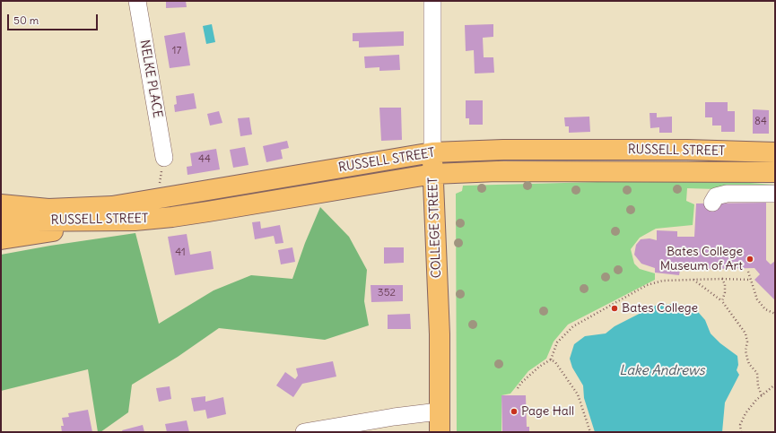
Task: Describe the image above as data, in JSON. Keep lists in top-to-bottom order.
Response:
{
  "streets": {
    "main road": ["RUSSELL STREET", "COLLEGE STREET"],
    "street": ["NELKE PLACE"]
  },
  "crossings": [
    ["RUSSELL STREET", "COLLEGE STREET"]
  ],
  "water": ["Lake Andrews"],
  "places": ["Bates College Museum of Art", "Bates College", "Page Hall"],
  "house_numbers": [
    "17",
    "84",
    "44",
    "41",
    "352"
  ],
  "scale_bar": "50 m"
}
